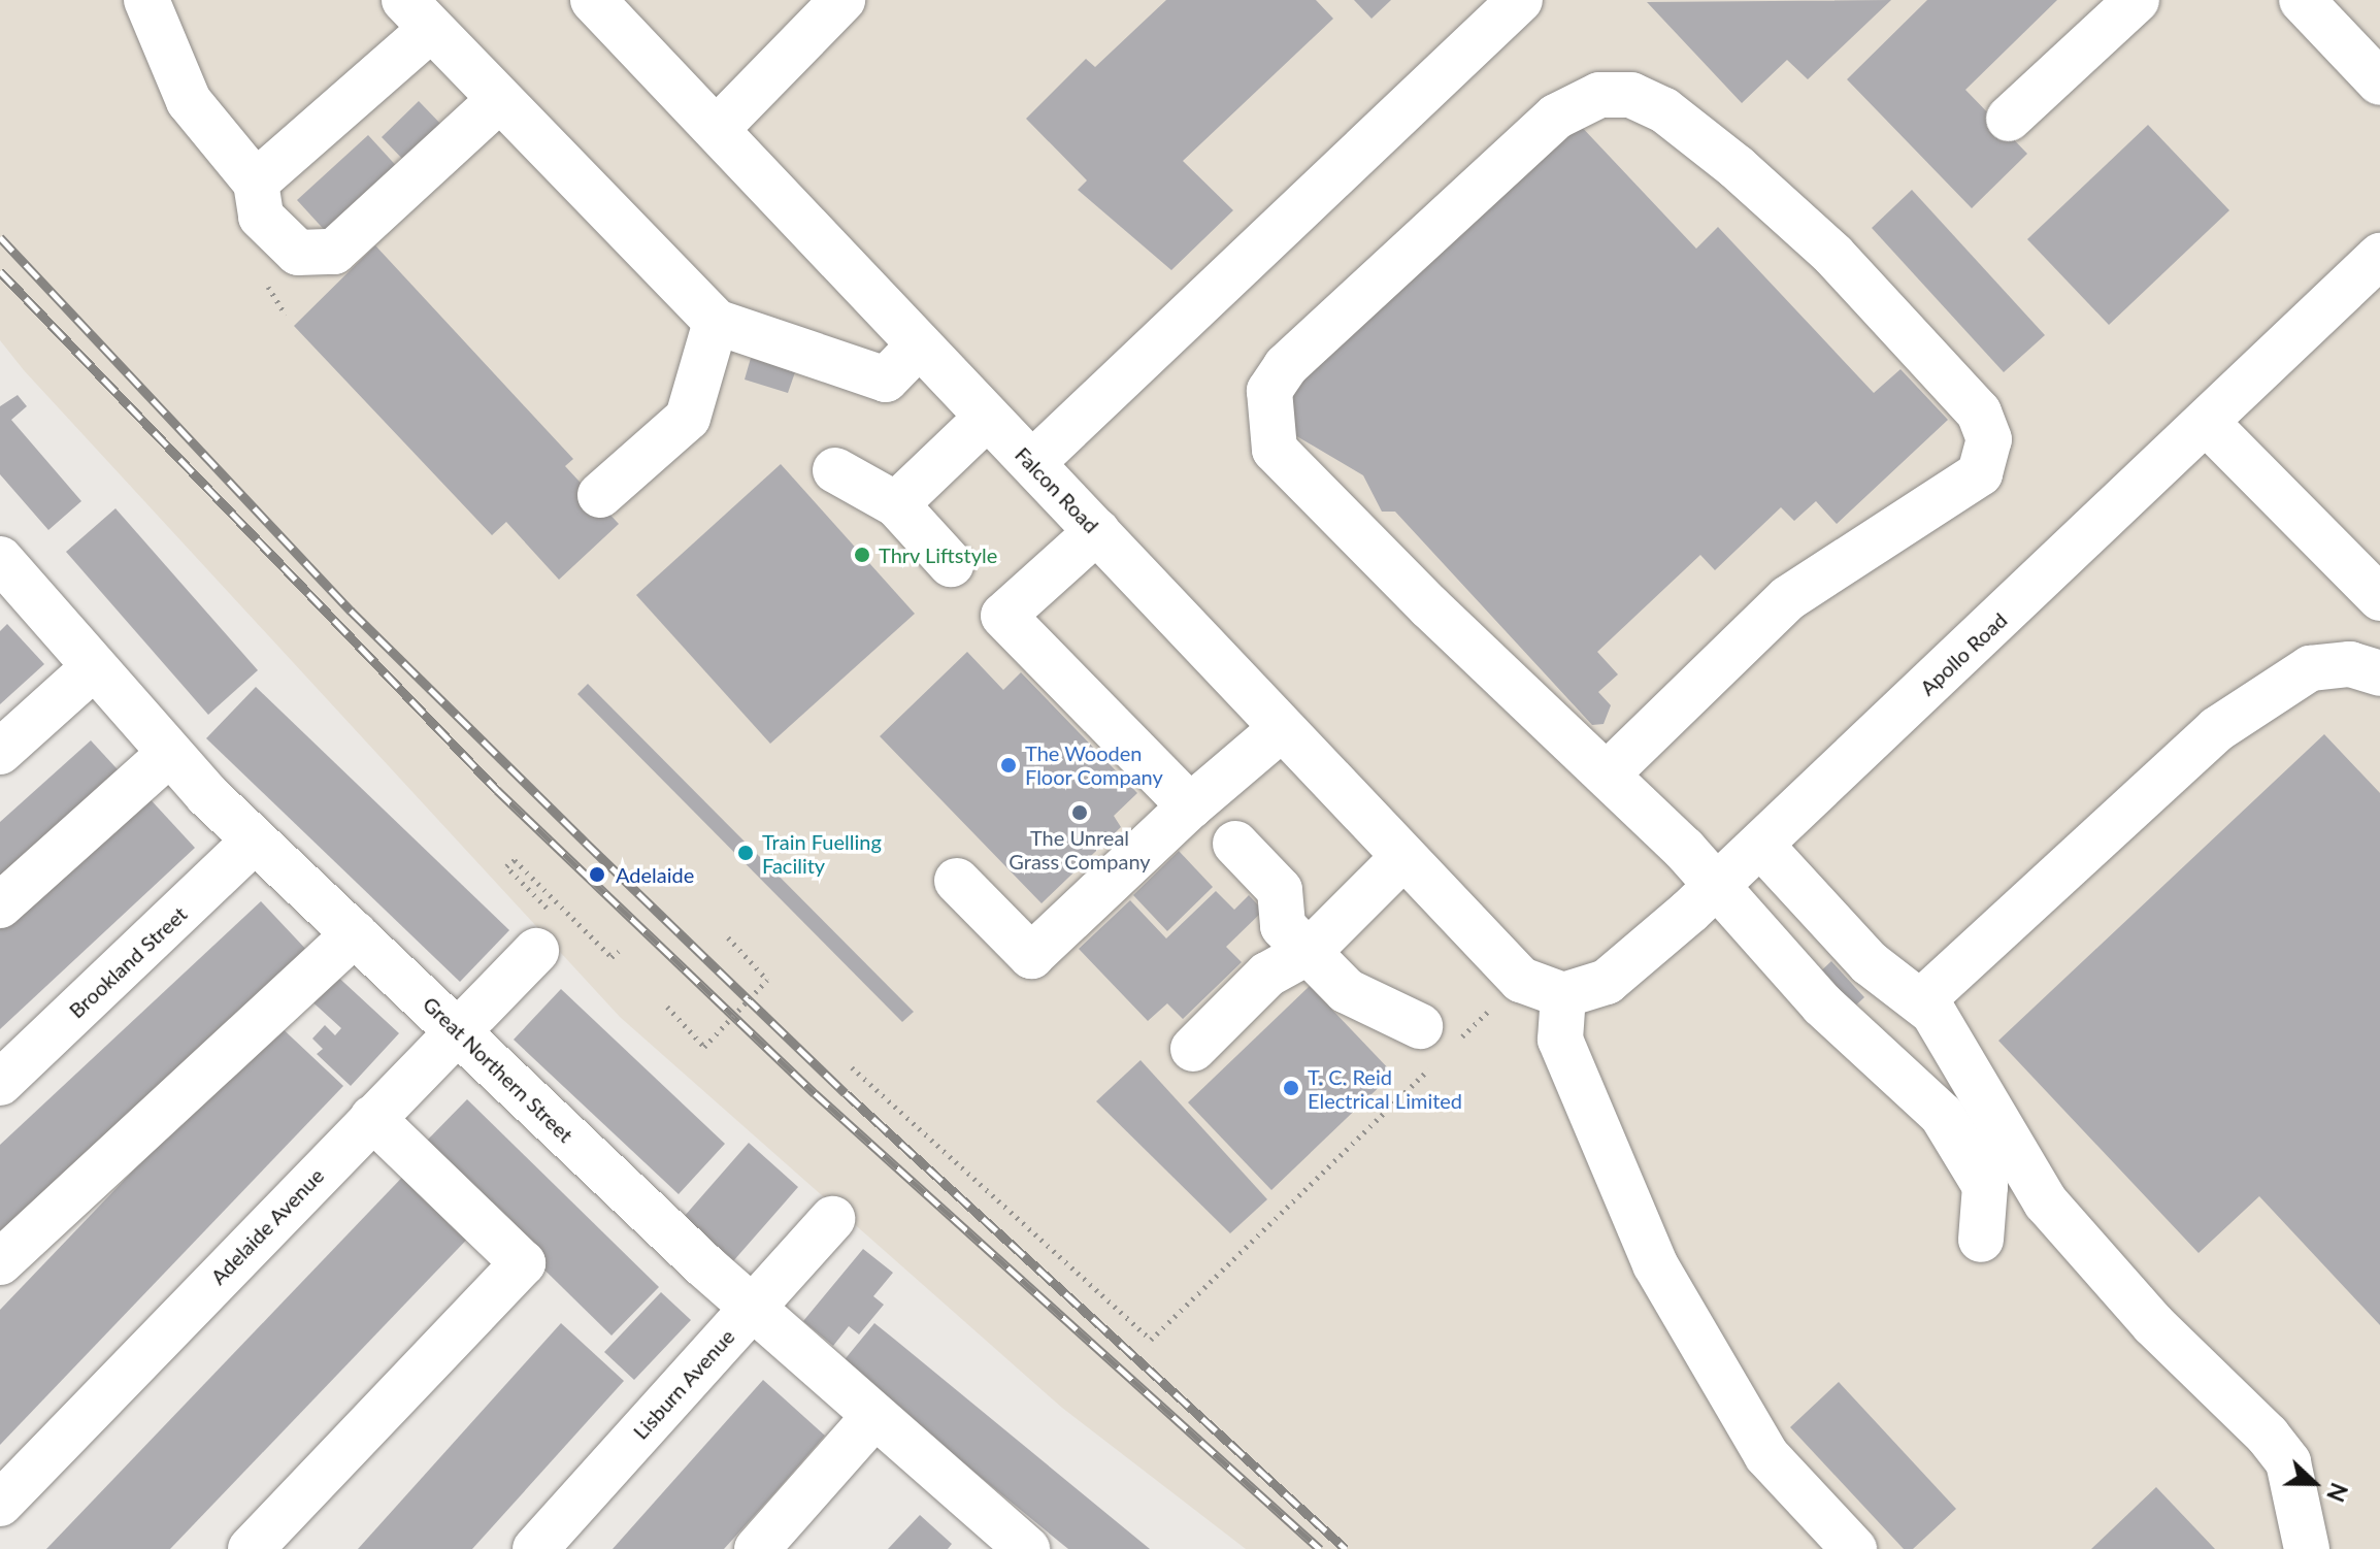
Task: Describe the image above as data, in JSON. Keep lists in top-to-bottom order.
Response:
{
  "streets": {
    "street": [
      "Falcon Road",
      "Apollo Road",
      "Brookland Street",
      "Great Northern Street",
      "Adelaide Avenue",
      "Lisburn Avenue"
    ]
  },
  "crossings": [
    ["Brookland Street", "Great Northern Street"],
    ["Great Northern Street", "Adelaide Avenue"],
    ["Great Northern Street", "Lisburn Avenue"]
  ],
  "places": [
    "Thrv Liftstyle",
    "The Wooden Floor Company",
    "The Unreal Grass Company",
    "Train Fuelling Facility",
    "Adelaide",
    "T. C. Reid Electrical Limited"
  ],
  "north": "right"
}
